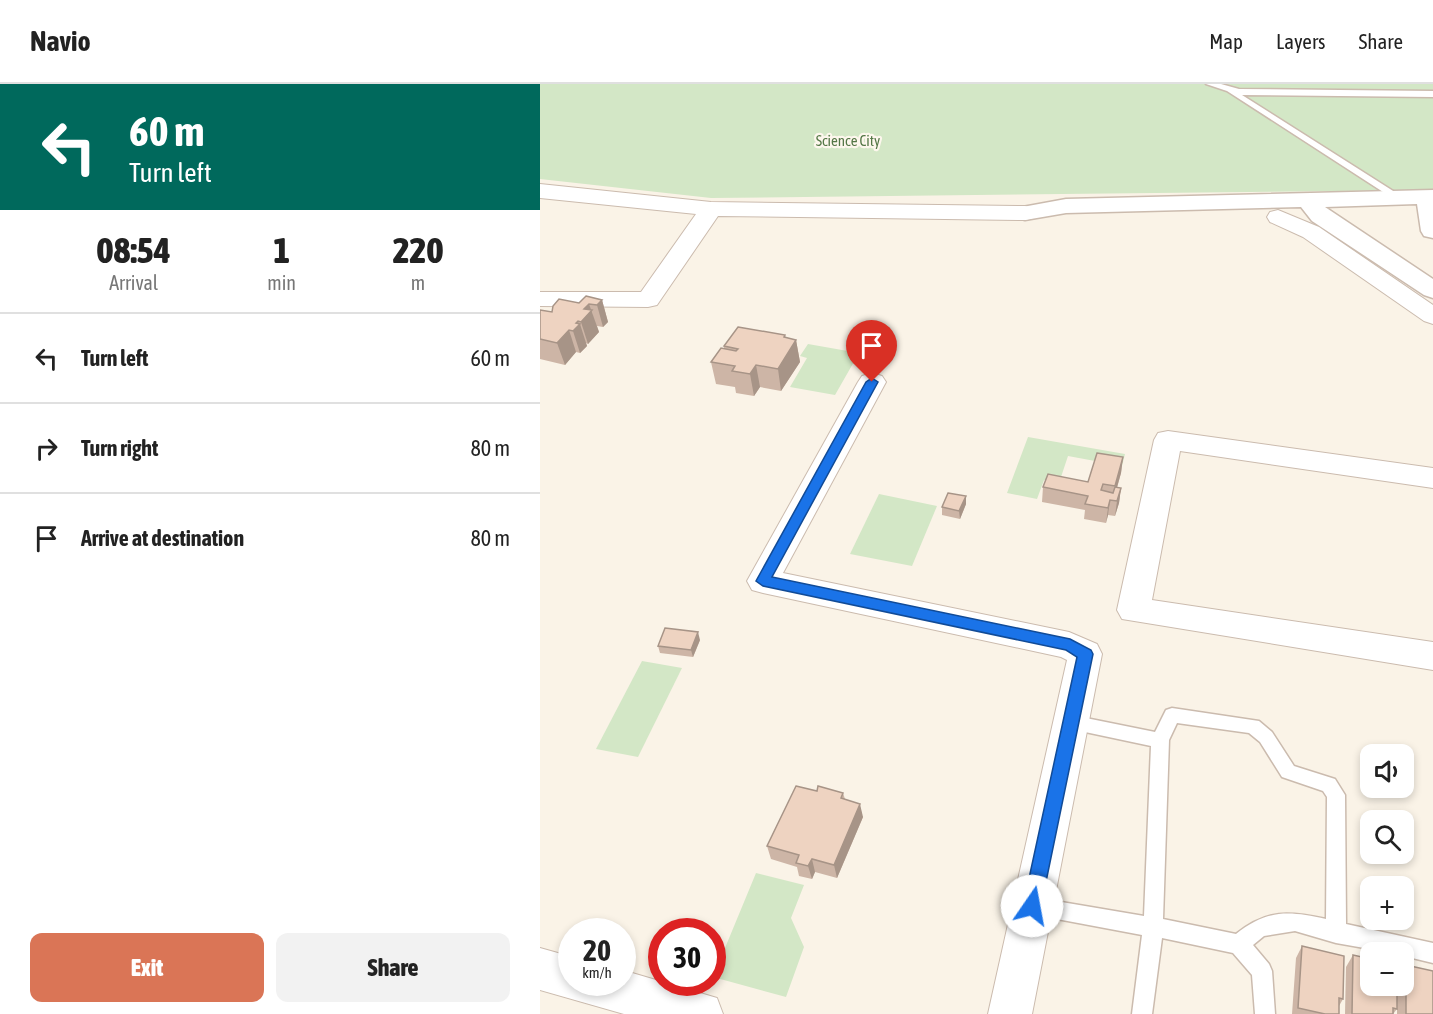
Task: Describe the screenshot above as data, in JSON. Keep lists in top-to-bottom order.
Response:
{
  "parks": ["Science City"],
  "page": {
    "header": "Navio",
    "nav": ["Map", "Layers", "Share"],
    "turn": ["60 m", "Turn left"],
    "eta": [
      "08:54",
      "Arrival",
      "1",
      "min",
      "220",
      "m"
    ],
    "list": [
      {
        "name": "Turn left",
        "value": "60 m"
      },
      {
        "name": "Turn right",
        "value": "80 m"
      },
      {
        "name": "Arrive at destination",
        "value": "80 m"
      }
    ],
    "map_buttons": ["+", "−"],
    "speed": "20 km/h",
    "limit": "30",
    "buttons": ["Exit", "Share"]
  }
}
